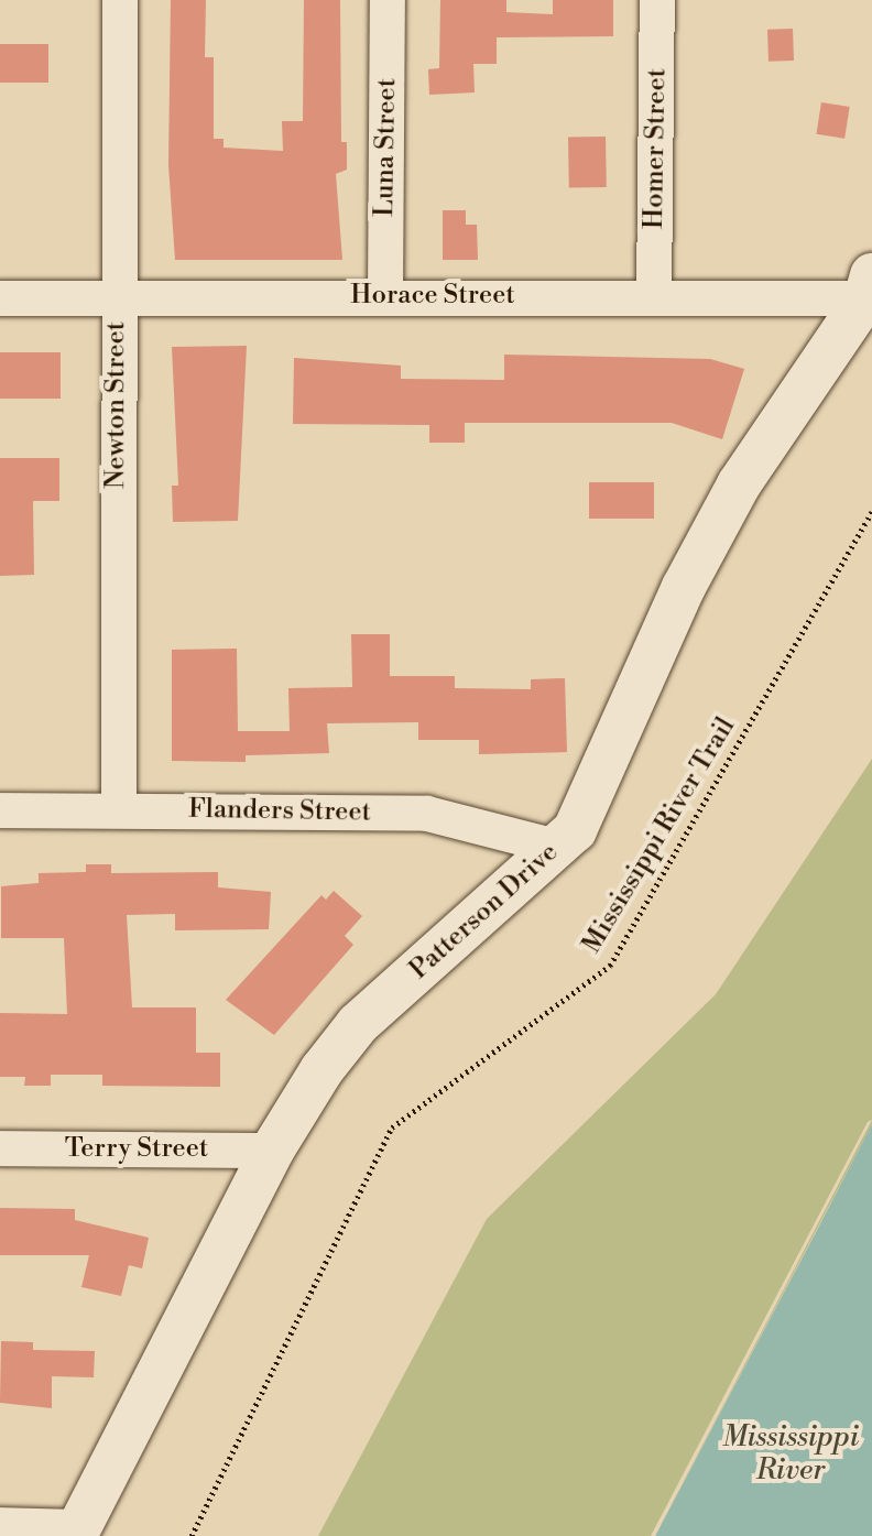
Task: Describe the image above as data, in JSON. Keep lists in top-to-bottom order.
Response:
{
  "streets": {
    "street": [
      "Luna Street",
      "Homer Street",
      "Horace Street",
      "Newton Street",
      "Flanders Street",
      "Patterson Drive",
      "Terry Street"
    ],
    "path": ["Mississippi River Trail"]
  },
  "crossings": [
    ["Luna Street", "Horace Street"],
    ["Homer Street", "Horace Street"],
    ["Horace Street", "Newton Street"],
    ["Horace Street", "Patterson Drive"],
    ["Newton Street", "Flanders Street"],
    ["Flanders Street", "Patterson Drive"],
    ["Patterson Drive", "Terry Street"]
  ],
  "water": ["Mississippi River"]
}
